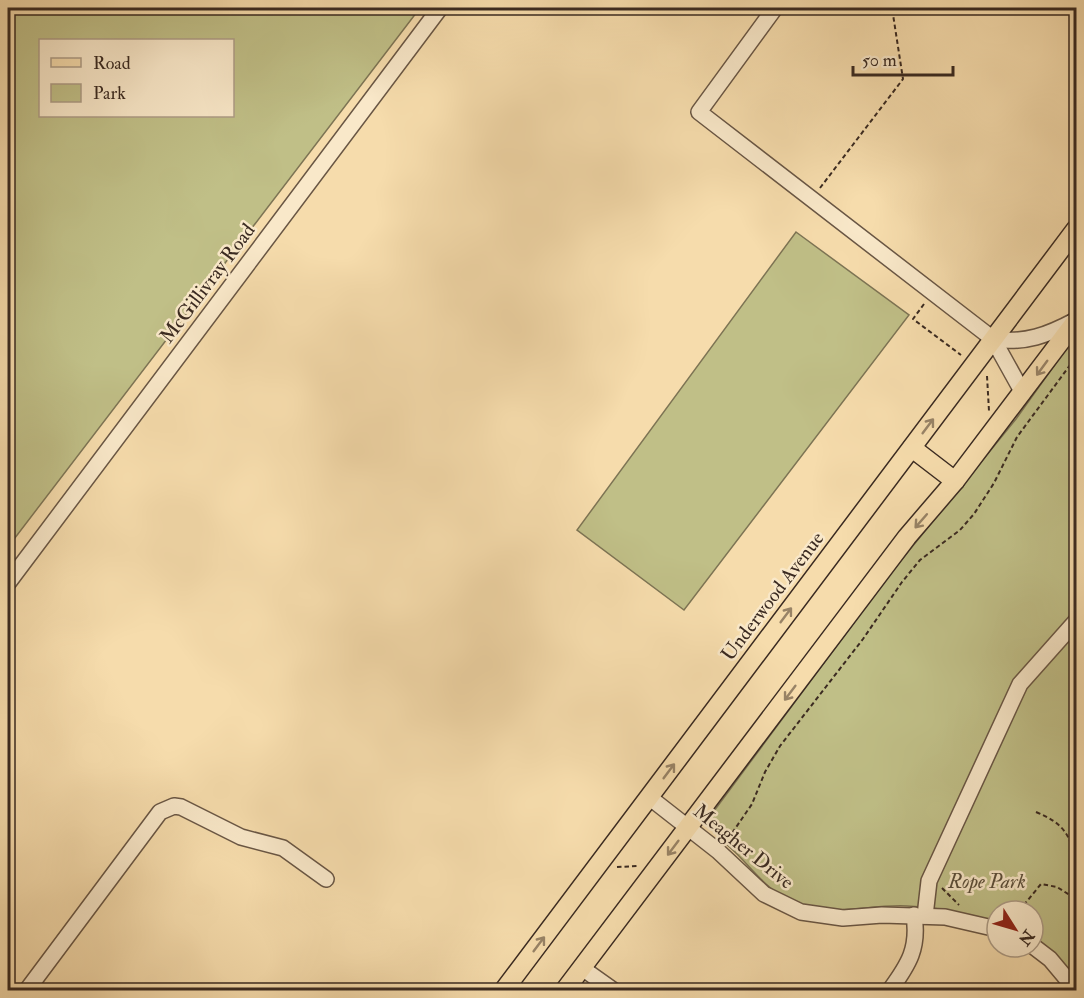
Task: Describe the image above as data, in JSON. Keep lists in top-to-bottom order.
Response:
{
  "streets": {
    "main road": ["Underwood Avenue"],
    "street": ["McGillivray Road", "Meagher Drive"]
  },
  "crossings": [
    ["Underwood Avenue", "Meagher Drive"]
  ],
  "parks": ["Rope Park"],
  "legend": ["Road", "Park"],
  "scale_bar": "50 m",
  "north": "bottom right"
}
